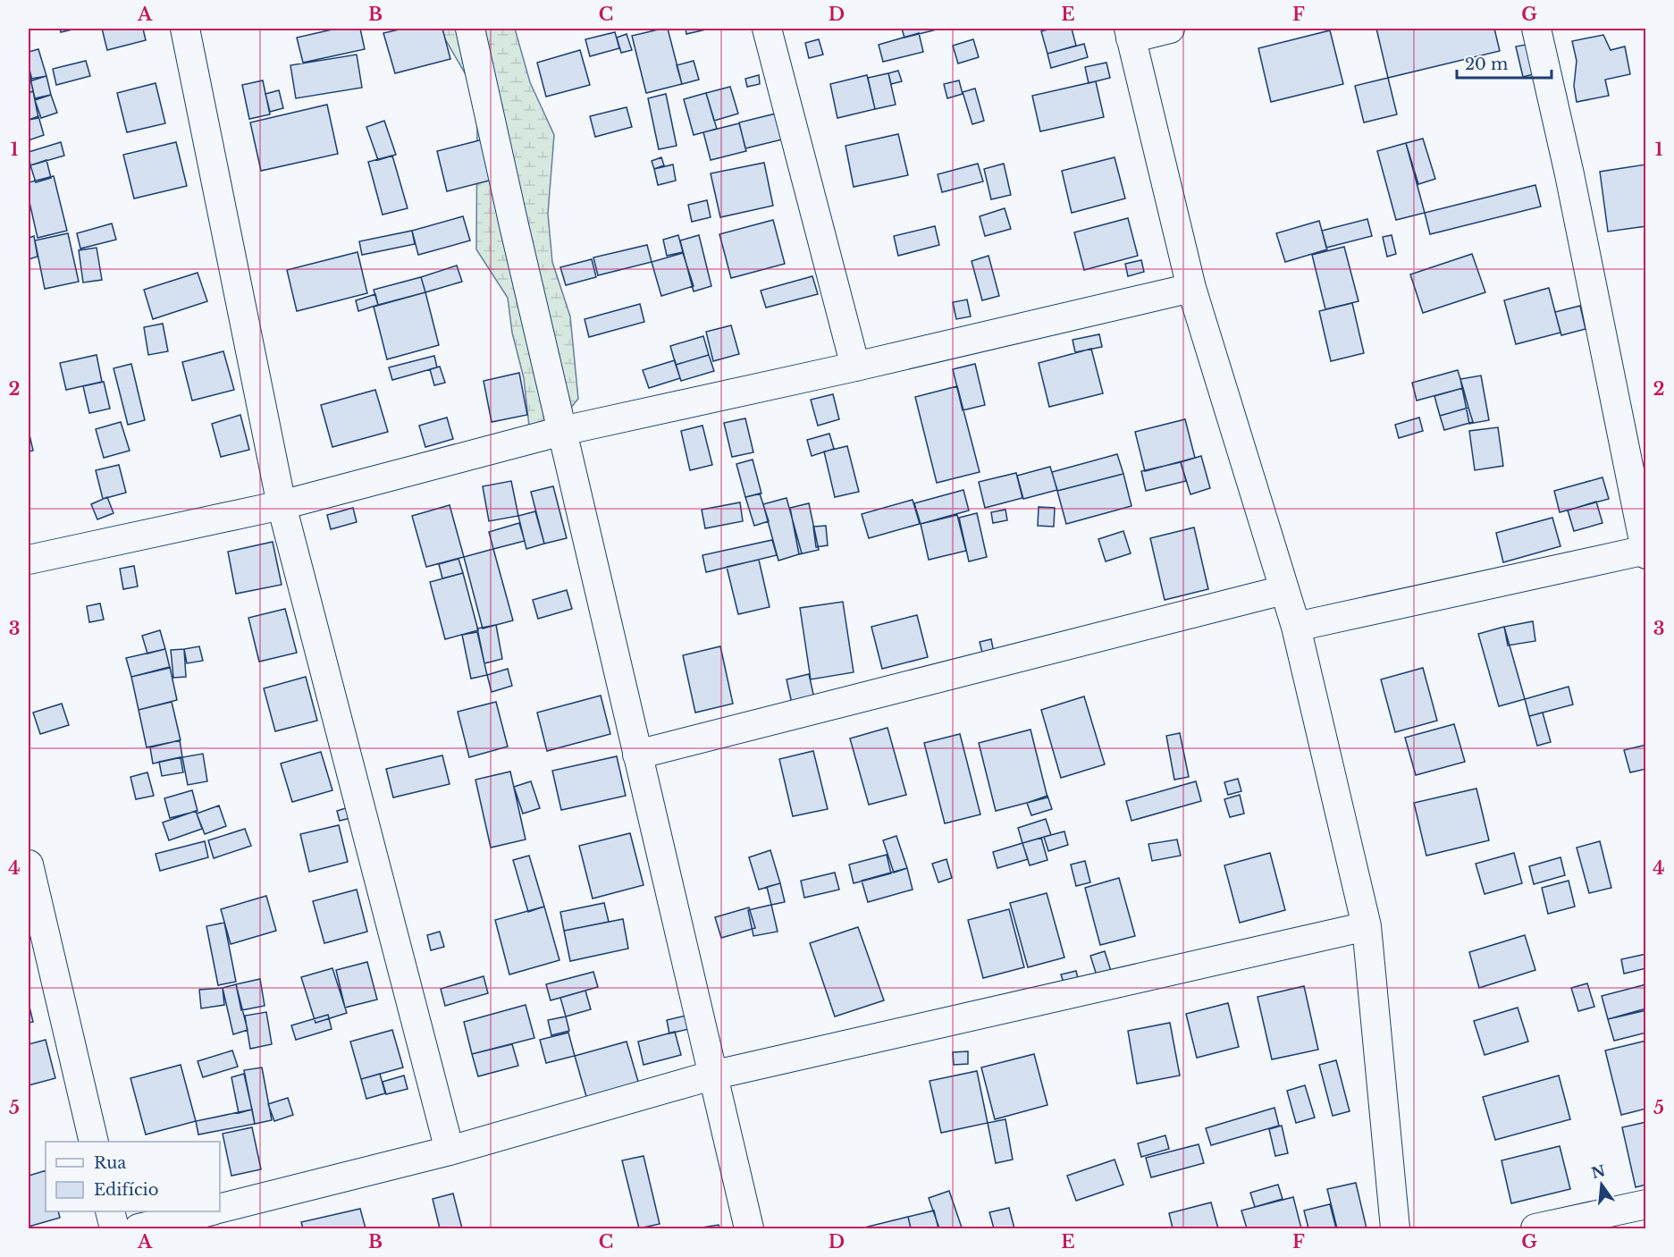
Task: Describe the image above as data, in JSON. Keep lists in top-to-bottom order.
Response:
{
  "legend": ["Rua", "Edifício"],
  "scale_bar": "20 m",
  "north": "top",
  "grid": {
    "columns": [
      "A",
      "B",
      "C",
      "D",
      "E",
      "F",
      "G"
    ],
    "rows": [
      "1",
      "2",
      "3",
      "4",
      "5"
    ]
  }
}
